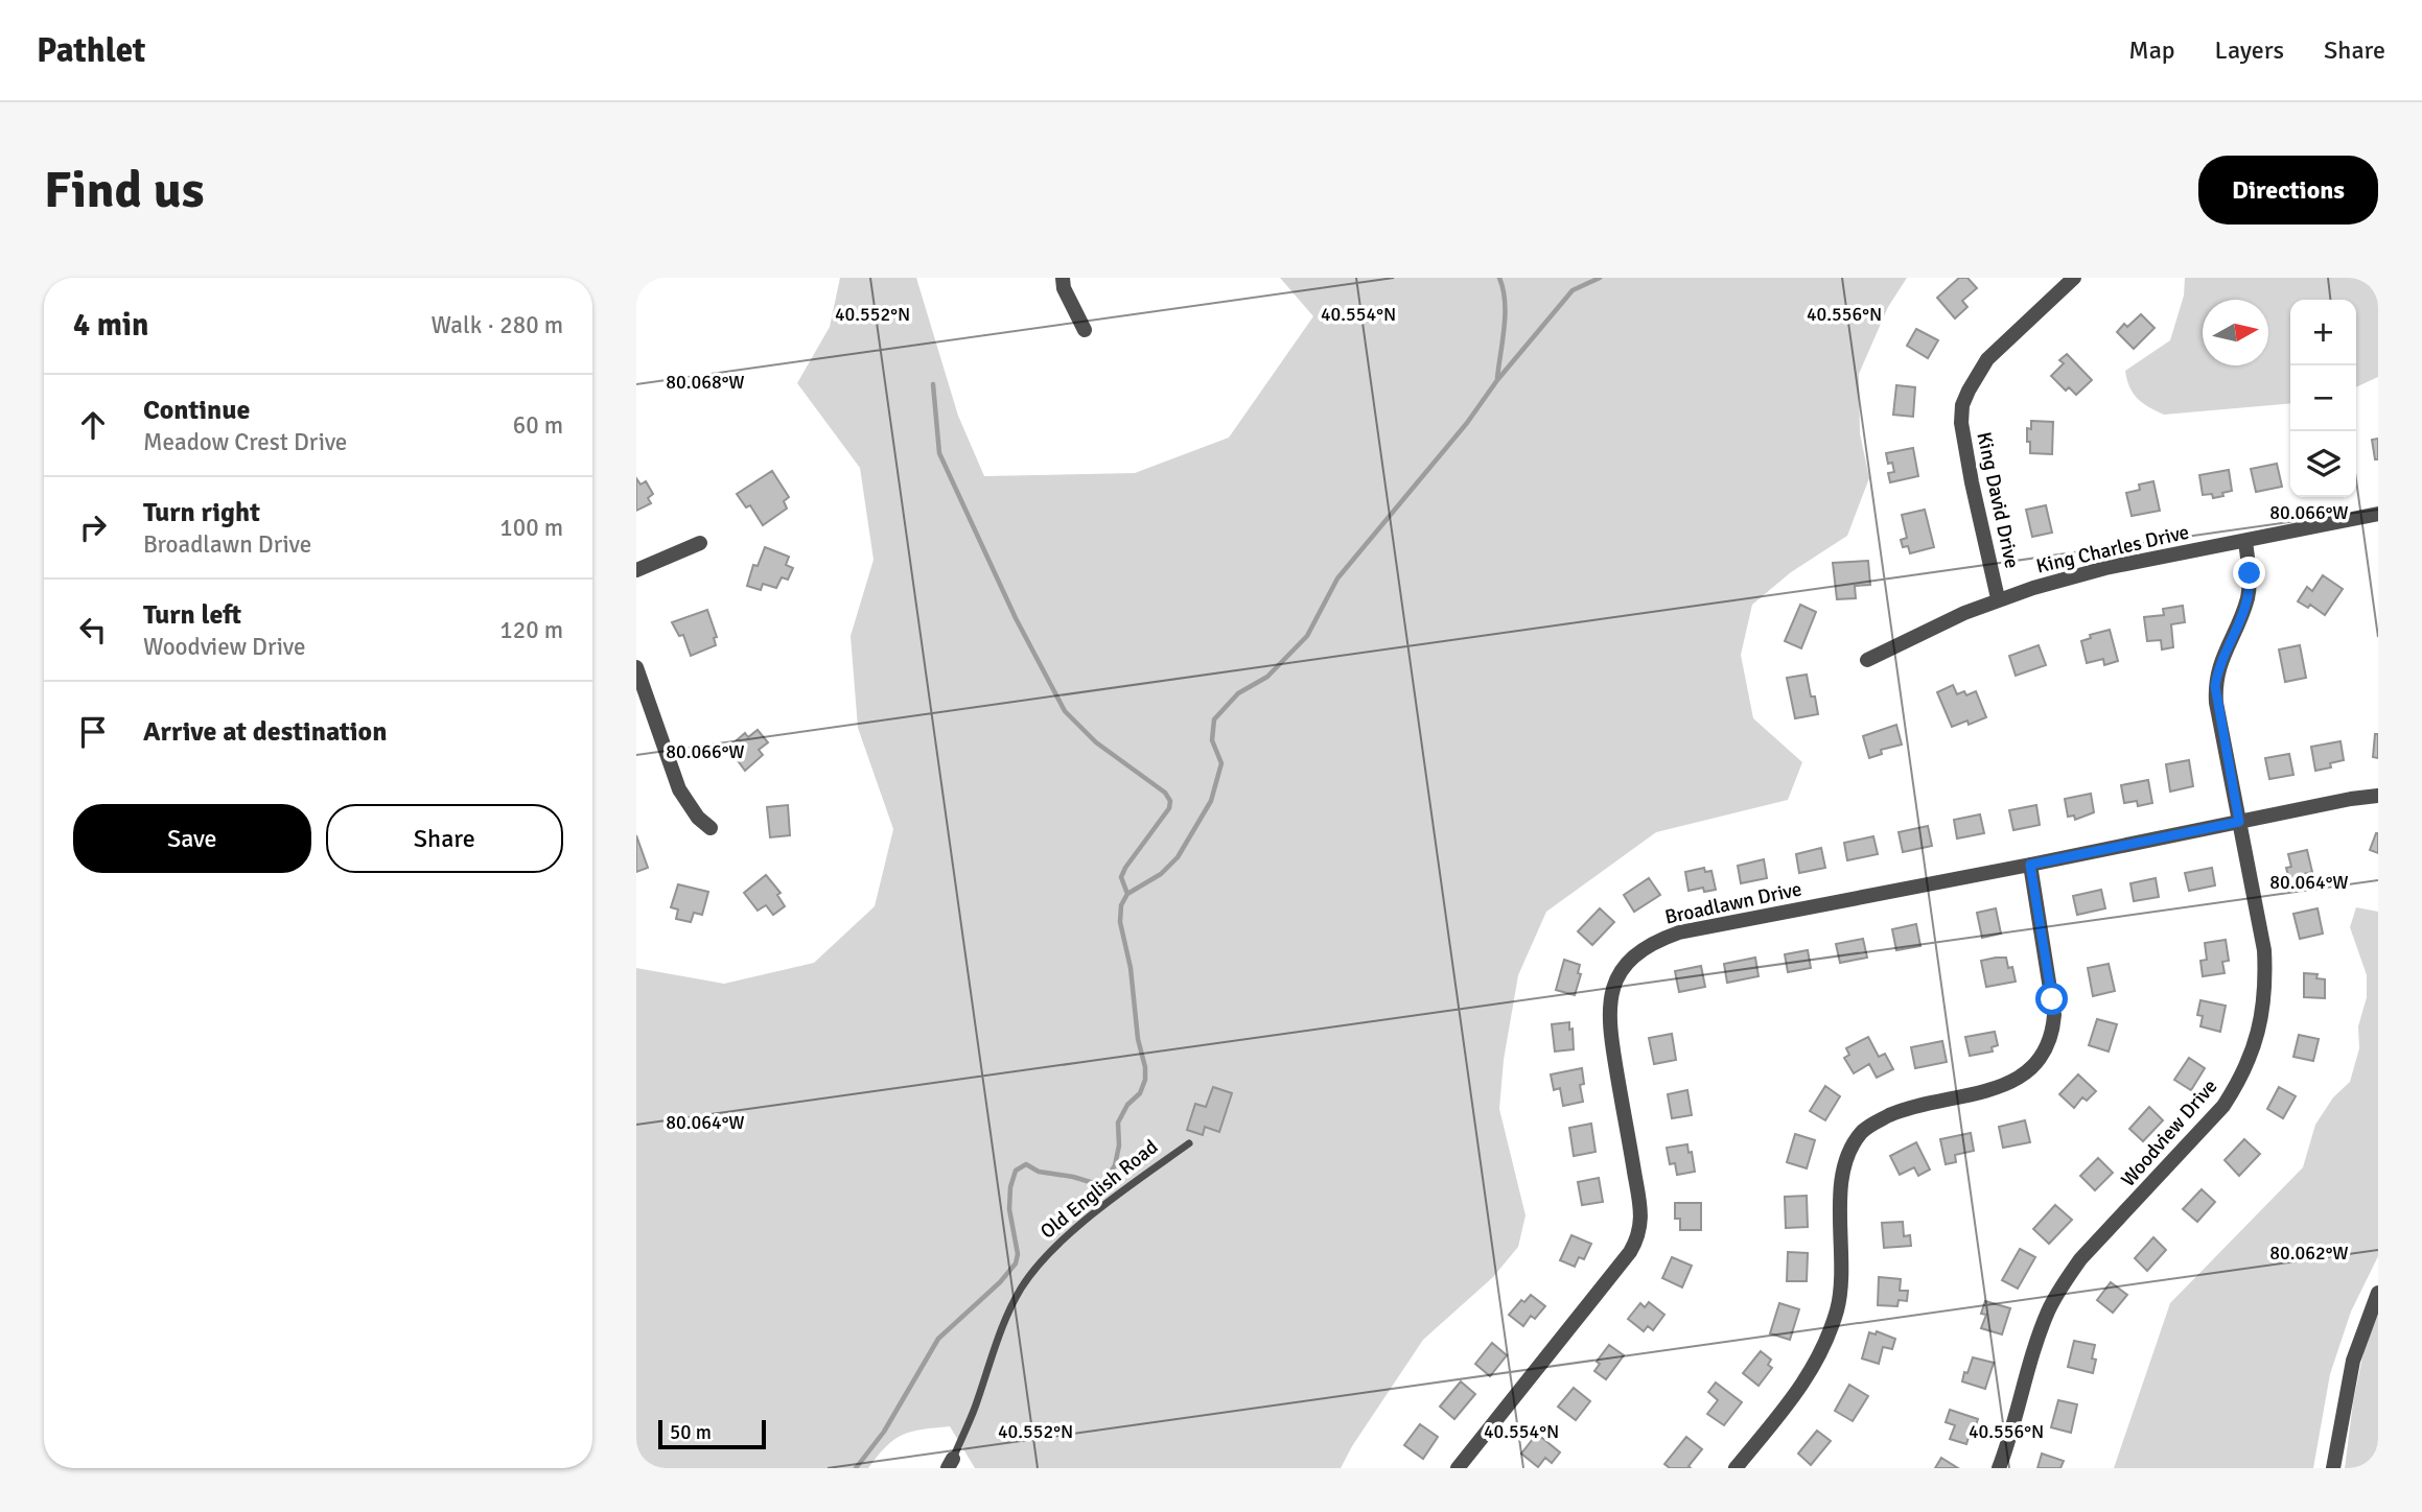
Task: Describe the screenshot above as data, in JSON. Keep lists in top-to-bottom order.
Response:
{
  "streets": {
    "street": [
      "King David Drive",
      "King Charles Drive",
      "Broadlawn Drive",
      "Woodview Drive"
    ],
    "lane": ["Old English Road"]
  },
  "crossings": [
    ["King David Drive", "King Charles Drive"],
    ["King Charles Drive", "Woodview Drive"],
    ["Broadlawn Drive", "Woodview Drive"]
  ],
  "scale_bar": "50 m",
  "north": "right",
  "page": {
    "header": "Pathlet",
    "nav": ["Map", "Layers", "Share"],
    "buttons": [
      "Directions",
      ["Save", "Share"]
    ],
    "title": "Find us",
    "heading": ["4 min", "Walk · 280 m"],
    "map_buttons": ["+", "−"],
    "list": [
      ["Continue", "Meadow Crest Drive", "60 m"],
      ["Turn right", "Broadlawn Drive", "100 m"],
      ["Turn left", "Woodview Drive", "120 m"],
      "Arrive at destination"
    ],
    "scale": "50 m"
  },
  "coordinates": [
    "40.552°N",
    "40.554°N",
    "40.556°N",
    "80.068°W",
    "80.066°W",
    "80.064°W",
    "80.062°W"
  ]
}
